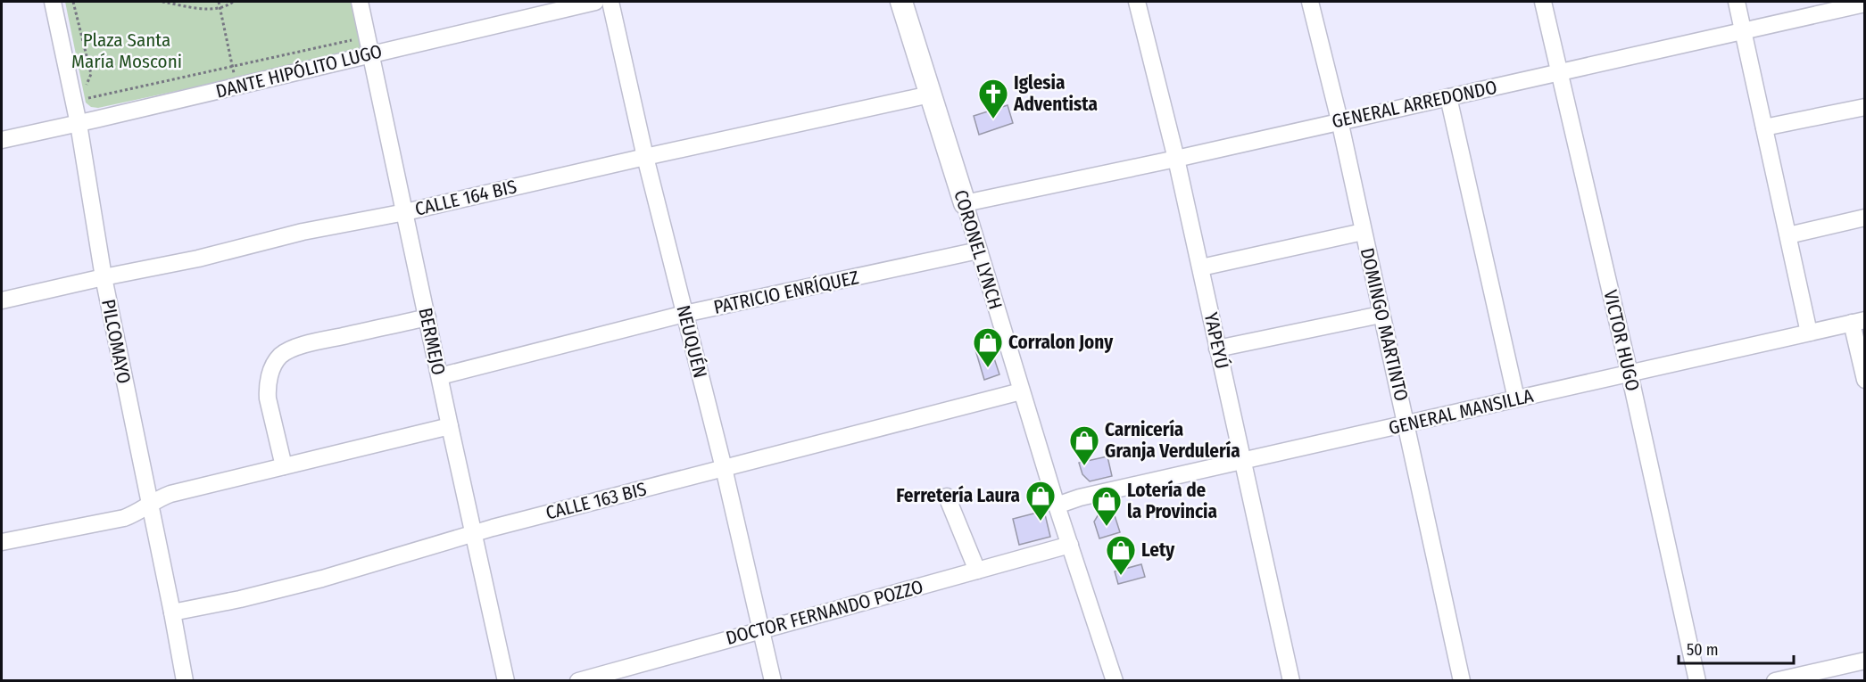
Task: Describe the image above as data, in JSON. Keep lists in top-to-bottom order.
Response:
{
  "streets": {
    "main road": ["CORONEL LYNCH"],
    "street": [
      "DANTE HIPÓLITO LUGO",
      "GENERAL ARREDONDO",
      "CALLE 164 BIS",
      "PATRICIO ENRÍQUEZ",
      "DOMINGO MARTINTO",
      "YAPEYÚ",
      "VICTOR HUGO",
      "PILCOMAYO",
      "BERMEJO",
      "NEUQUÉN",
      "GENERAL MANSILLA",
      "CALLE 163 BIS",
      "DOCTOR FERNANDO POZZO"
    ]
  },
  "crossings": [
    ["DANTE HIPÓLITO LUGO", "PILCOMAYO"],
    ["DANTE HIPÓLITO LUGO", "BERMEJO"],
    ["GENERAL ARREDONDO", "CORONEL LYNCH"],
    ["GENERAL ARREDONDO", "DOMINGO MARTINTO"],
    ["GENERAL ARREDONDO", "YAPEYÚ"],
    ["GENERAL ARREDONDO", "VICTOR HUGO"],
    ["CALLE 164 BIS", "CORONEL LYNCH"],
    ["CALLE 164 BIS", "PILCOMAYO"],
    ["CALLE 164 BIS", "BERMEJO"],
    ["CALLE 164 BIS", "NEUQUÉN"],
    ["CORONEL LYNCH", "PATRICIO ENRÍQUEZ"],
    ["CORONEL LYNCH", "GENERAL MANSILLA"],
    ["CORONEL LYNCH", "CALLE 163 BIS"],
    ["CORONEL LYNCH", "DOCTOR FERNANDO POZZO"],
    ["PATRICIO ENRÍQUEZ", "BERMEJO"],
    ["PATRICIO ENRÍQUEZ", "NEUQUÉN"],
    ["DOMINGO MARTINTO", "GENERAL MANSILLA"],
    ["YAPEYÚ", "GENERAL MANSILLA"],
    ["VICTOR HUGO", "GENERAL MANSILLA"],
    ["PILCOMAYO", "CALLE 163 BIS"],
    ["BERMEJO", "CALLE 163 BIS"],
    ["NEUQUÉN", "CALLE 163 BIS"],
    ["NEUQUÉN", "DOCTOR FERNANDO POZZO"]
  ],
  "parks": ["Plaza Santa María Mosconi"],
  "places": {
    "church": ["Iglesia Adventista"],
    "shop": [
      "Corralon Jony",
      "Carnicería Granja Verdulería",
      "Ferretería Laura",
      "Lotería de la Provincia",
      "Lety"
    ]
  },
  "scale_bar": "50 m"
}
